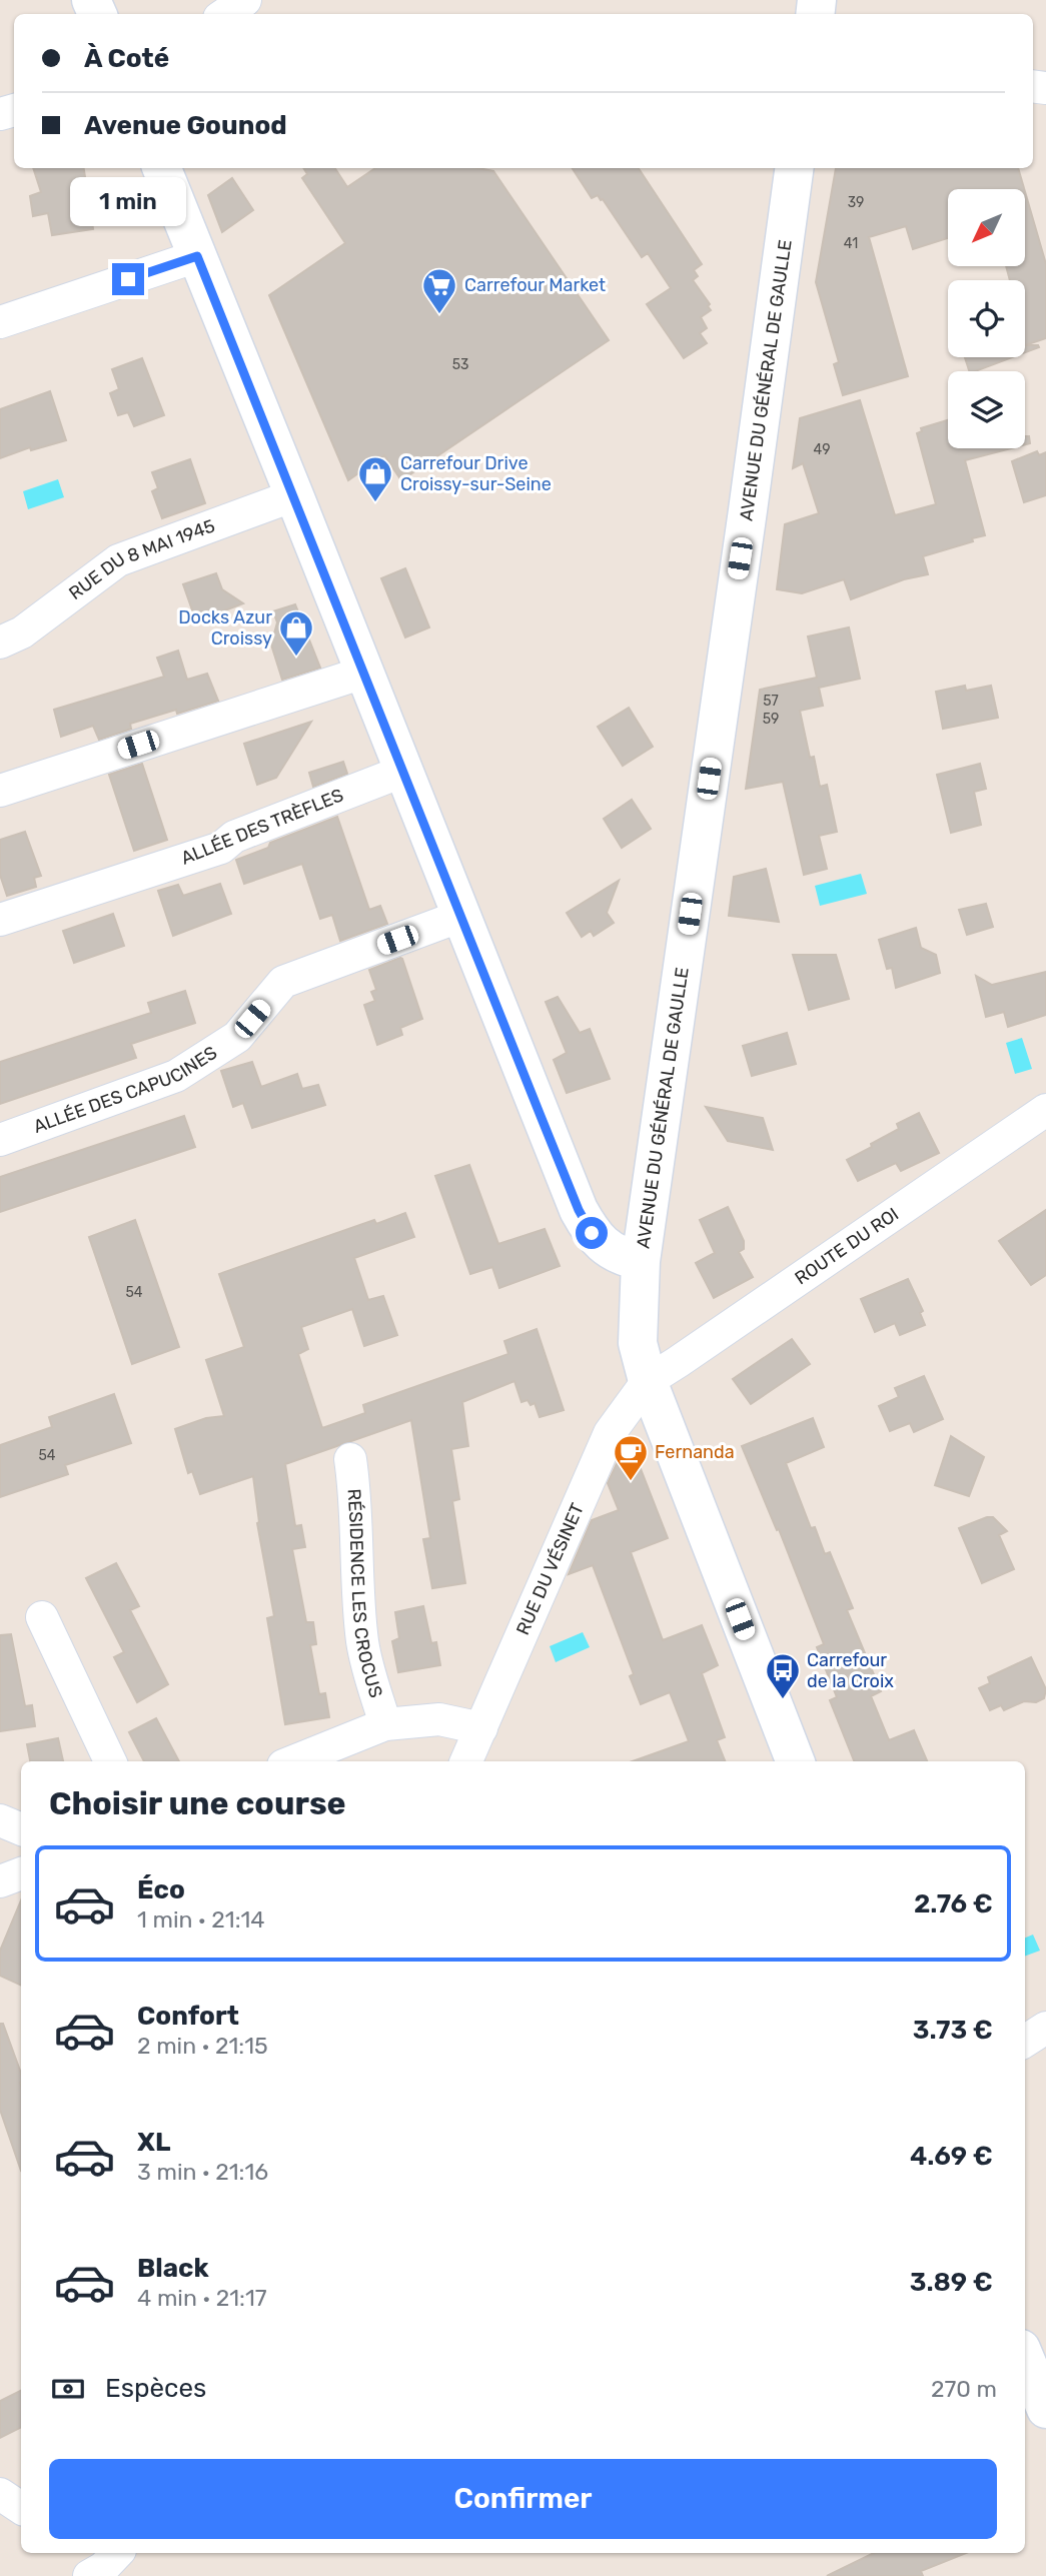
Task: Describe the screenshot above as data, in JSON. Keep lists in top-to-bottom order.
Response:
{
  "streets": {
    "main road": ["AVENUE DU GÉNÉRAL DE GAULLE"],
    "street": [
      "RUE DU 8 MAI 1945",
      "ALLÉE DES TRÈFLES",
      "ALLÉE DES CAPUCINES",
      "ROUTE DU ROI",
      "RUE DU VÉSINET",
      "RÉSIDENCE LES CROCUS"
    ]
  },
  "crossings": [
    ["AVENUE DU GÉNÉRAL DE GAULLE", "ROUTE DU ROI"],
    ["AVENUE DU GÉNÉRAL DE GAULLE", "RUE DU VÉSINET"],
    ["ROUTE DU ROI", "RUE DU VÉSINET"]
  ],
  "places": {
    "supermarket": ["Carrefour Market"],
    "shop": ["Carrefour Drive Croissy-sur-Seine", "Docks Azur Croissy"],
    "cafe": ["Fernanda"],
    "bus stop": ["Carrefour de la Croix"]
  },
  "house_numbers": [
    "39",
    "41",
    "53",
    "49",
    "57",
    "59",
    "54",
    "54"
  ],
  "north": "bottom left",
  "page": {
    "banner": ["À Coté", "Avenue Gounod"],
    "bubble": "1 min",
    "heading": "Choisir une course",
    "list": [
      {
        "name": "Éco",
        "note": "1 min · 21:14",
        "value": "2.76 €"
      },
      {
        "name": "Confort",
        "note": "2 min · 21:15",
        "value": "3.73 €"
      },
      {
        "name": "XL",
        "note": "3 min · 21:16",
        "value": "4.69 €"
      },
      {
        "name": "Black",
        "note": "4 min · 21:17",
        "value": "3.89 €"
      }
    ],
    "pay": ["Espèces", "270 m"],
    "buttons": "Confirmer"
  }
}
